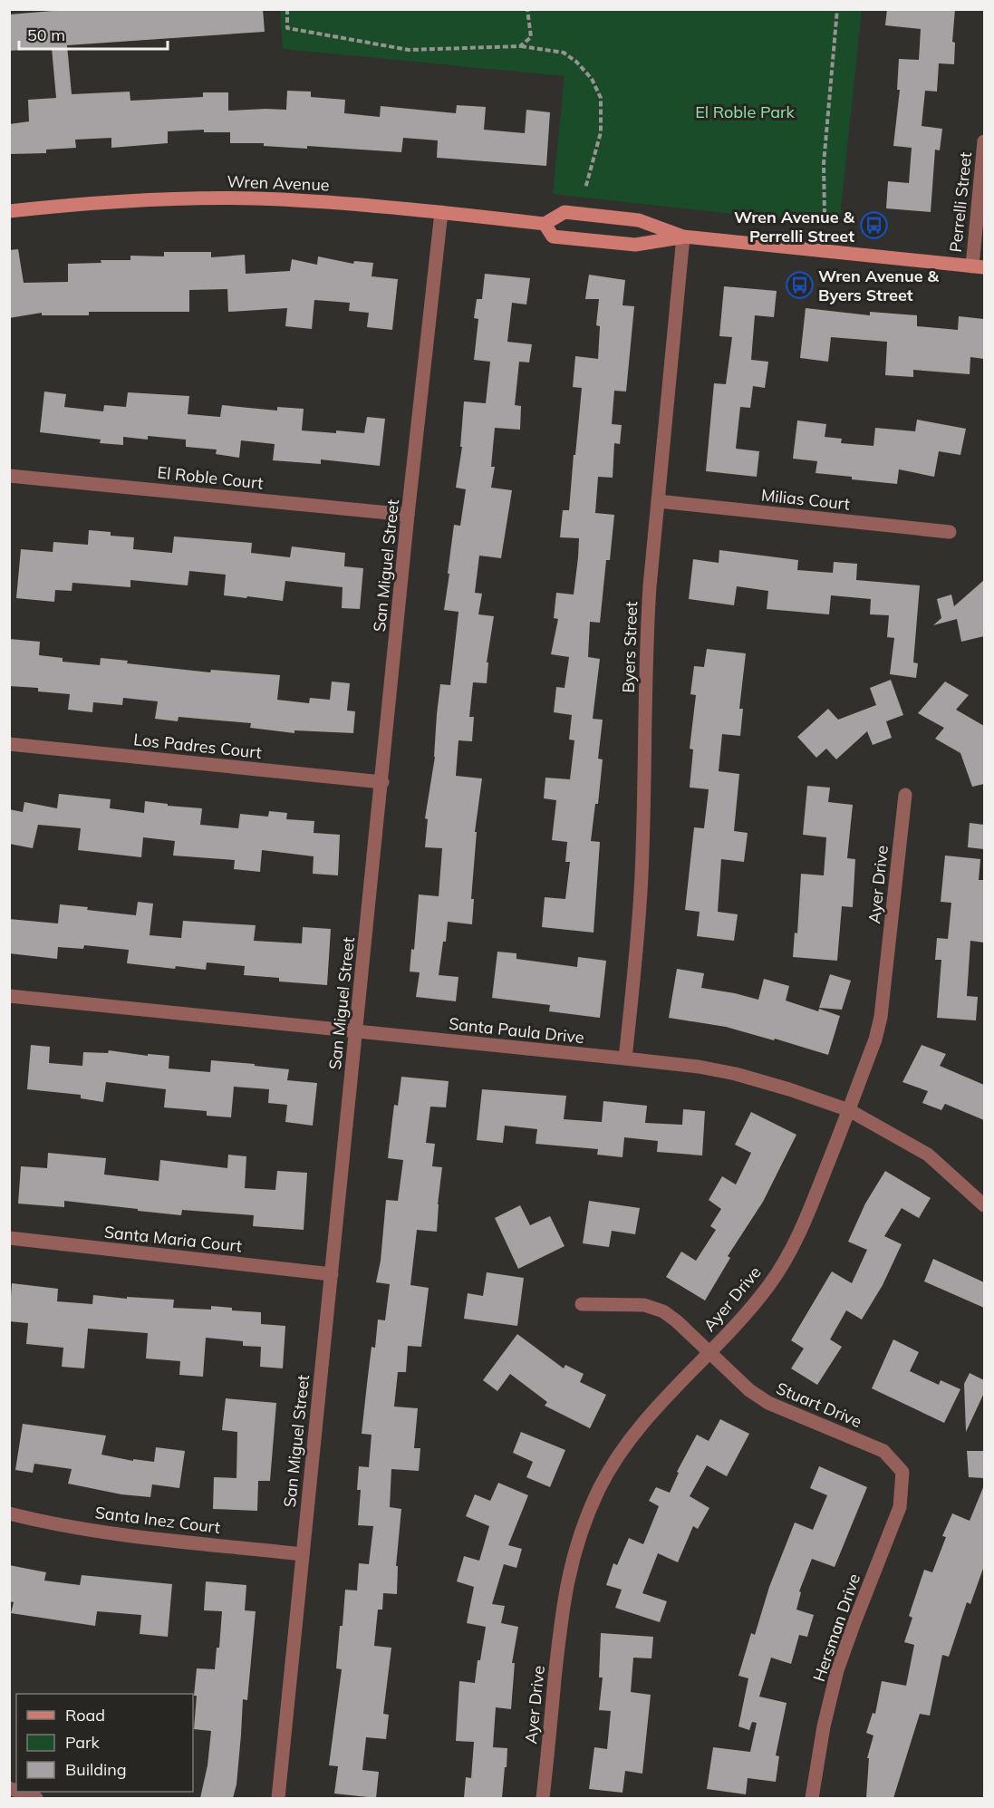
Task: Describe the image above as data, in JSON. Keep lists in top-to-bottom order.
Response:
{
  "streets": {
    "street": [
      "Wren Avenue",
      "Perrelli Street",
      "El Roble Court",
      "Milias Court",
      "San Miguel Street",
      "Byers Street",
      "Los Padres Court",
      "Ayer Drive",
      "Santa Paula Drive",
      "Santa Maria Court",
      "Stuart Drive",
      "Santa Inez Court",
      "Hersman Drive"
    ]
  },
  "crossings": [
    ["Wren Avenue", "Perrelli Street"],
    ["Wren Avenue", "San Miguel Street"],
    ["Wren Avenue", "Byers Street"],
    ["El Roble Court", "San Miguel Street"],
    ["Milias Court", "Byers Street"],
    ["San Miguel Street", "Los Padres Court"],
    ["San Miguel Street", "Santa Paula Drive"],
    ["San Miguel Street", "Santa Maria Court"],
    ["San Miguel Street", "Santa Inez Court"],
    ["Byers Street", "Santa Paula Drive"],
    ["Ayer Drive", "Santa Paula Drive"],
    ["Ayer Drive", "Stuart Drive"],
    ["Stuart Drive", "Hersman Drive"]
  ],
  "parks": ["El Roble Park"],
  "places": {
    "bus stop": ["Wren Avenue & Perrelli Street", "Wren Avenue & Byers Street"]
  },
  "legend": ["Road", "Park", "Building"],
  "scale_bar": "50 m"
}
